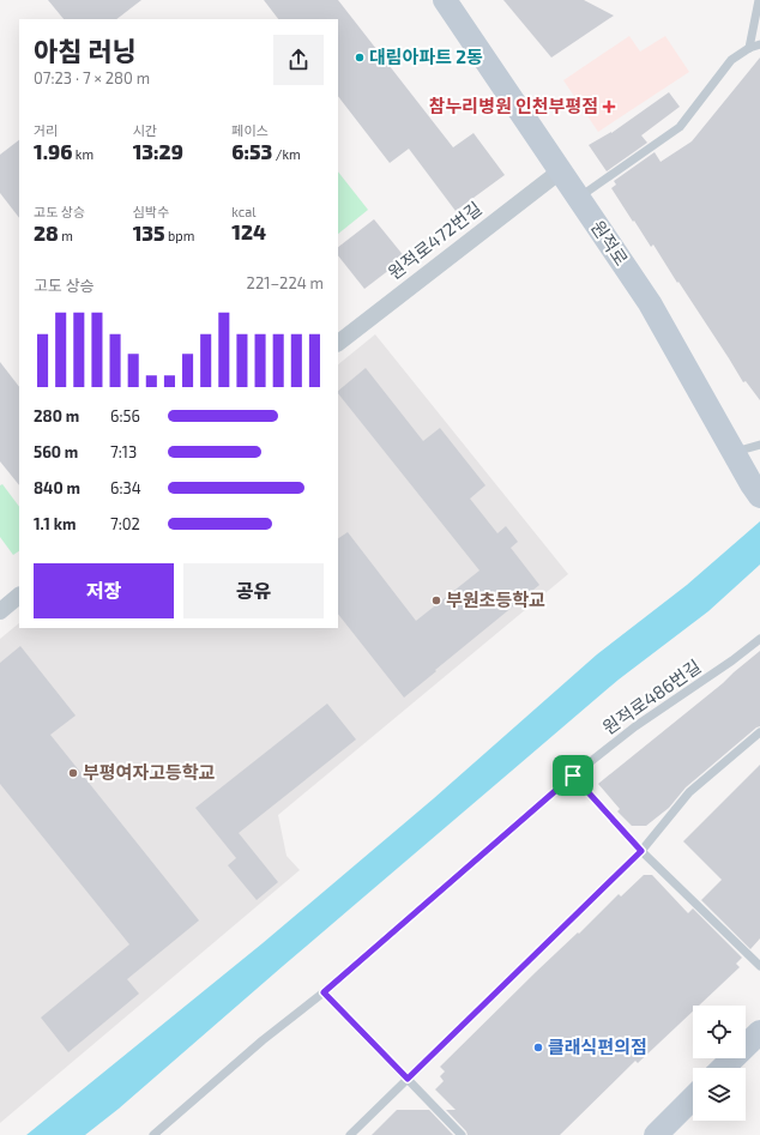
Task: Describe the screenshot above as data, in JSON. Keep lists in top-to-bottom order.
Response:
{
  "streets": {
    "main road": ["원적로"],
    "street": ["원적로472번길"],
    "lane": ["원적로486번길"]
  },
  "crossings": [
    ["원적로472번길", "원적로"]
  ],
  "places": {
    "other": [
      "대림아파트 2동",
      "부원초등학교",
      "부평여자고등학교",
      "클래식편의점"
    ],
    "health": ["참누리병원 인천부평점"]
  },
  "page": {
    "heading": ["아침 러닝", "07:23 · 7 × 280 m"],
    "stats": [
      ["거리", "1.96 km"],
      ["시간", "13:29"],
      ["페이스", "6:53 /km"],
      ["고도 상승", "28 m"],
      ["심박수", "135 bpm"],
      ["kcal", "124"]
    ],
    "chart": ["고도 상승", "221–224 m"],
    "list": [
      {
        "name": "280 m",
        "note": "6:56"
      },
      {
        "name": "560 m",
        "note": "7:13"
      },
      {
        "name": "840 m",
        "note": "6:34"
      },
      {
        "name": "1.1 km",
        "note": "7:02"
      }
    ],
    "buttons": ["저장", "공유"]
  }
}
